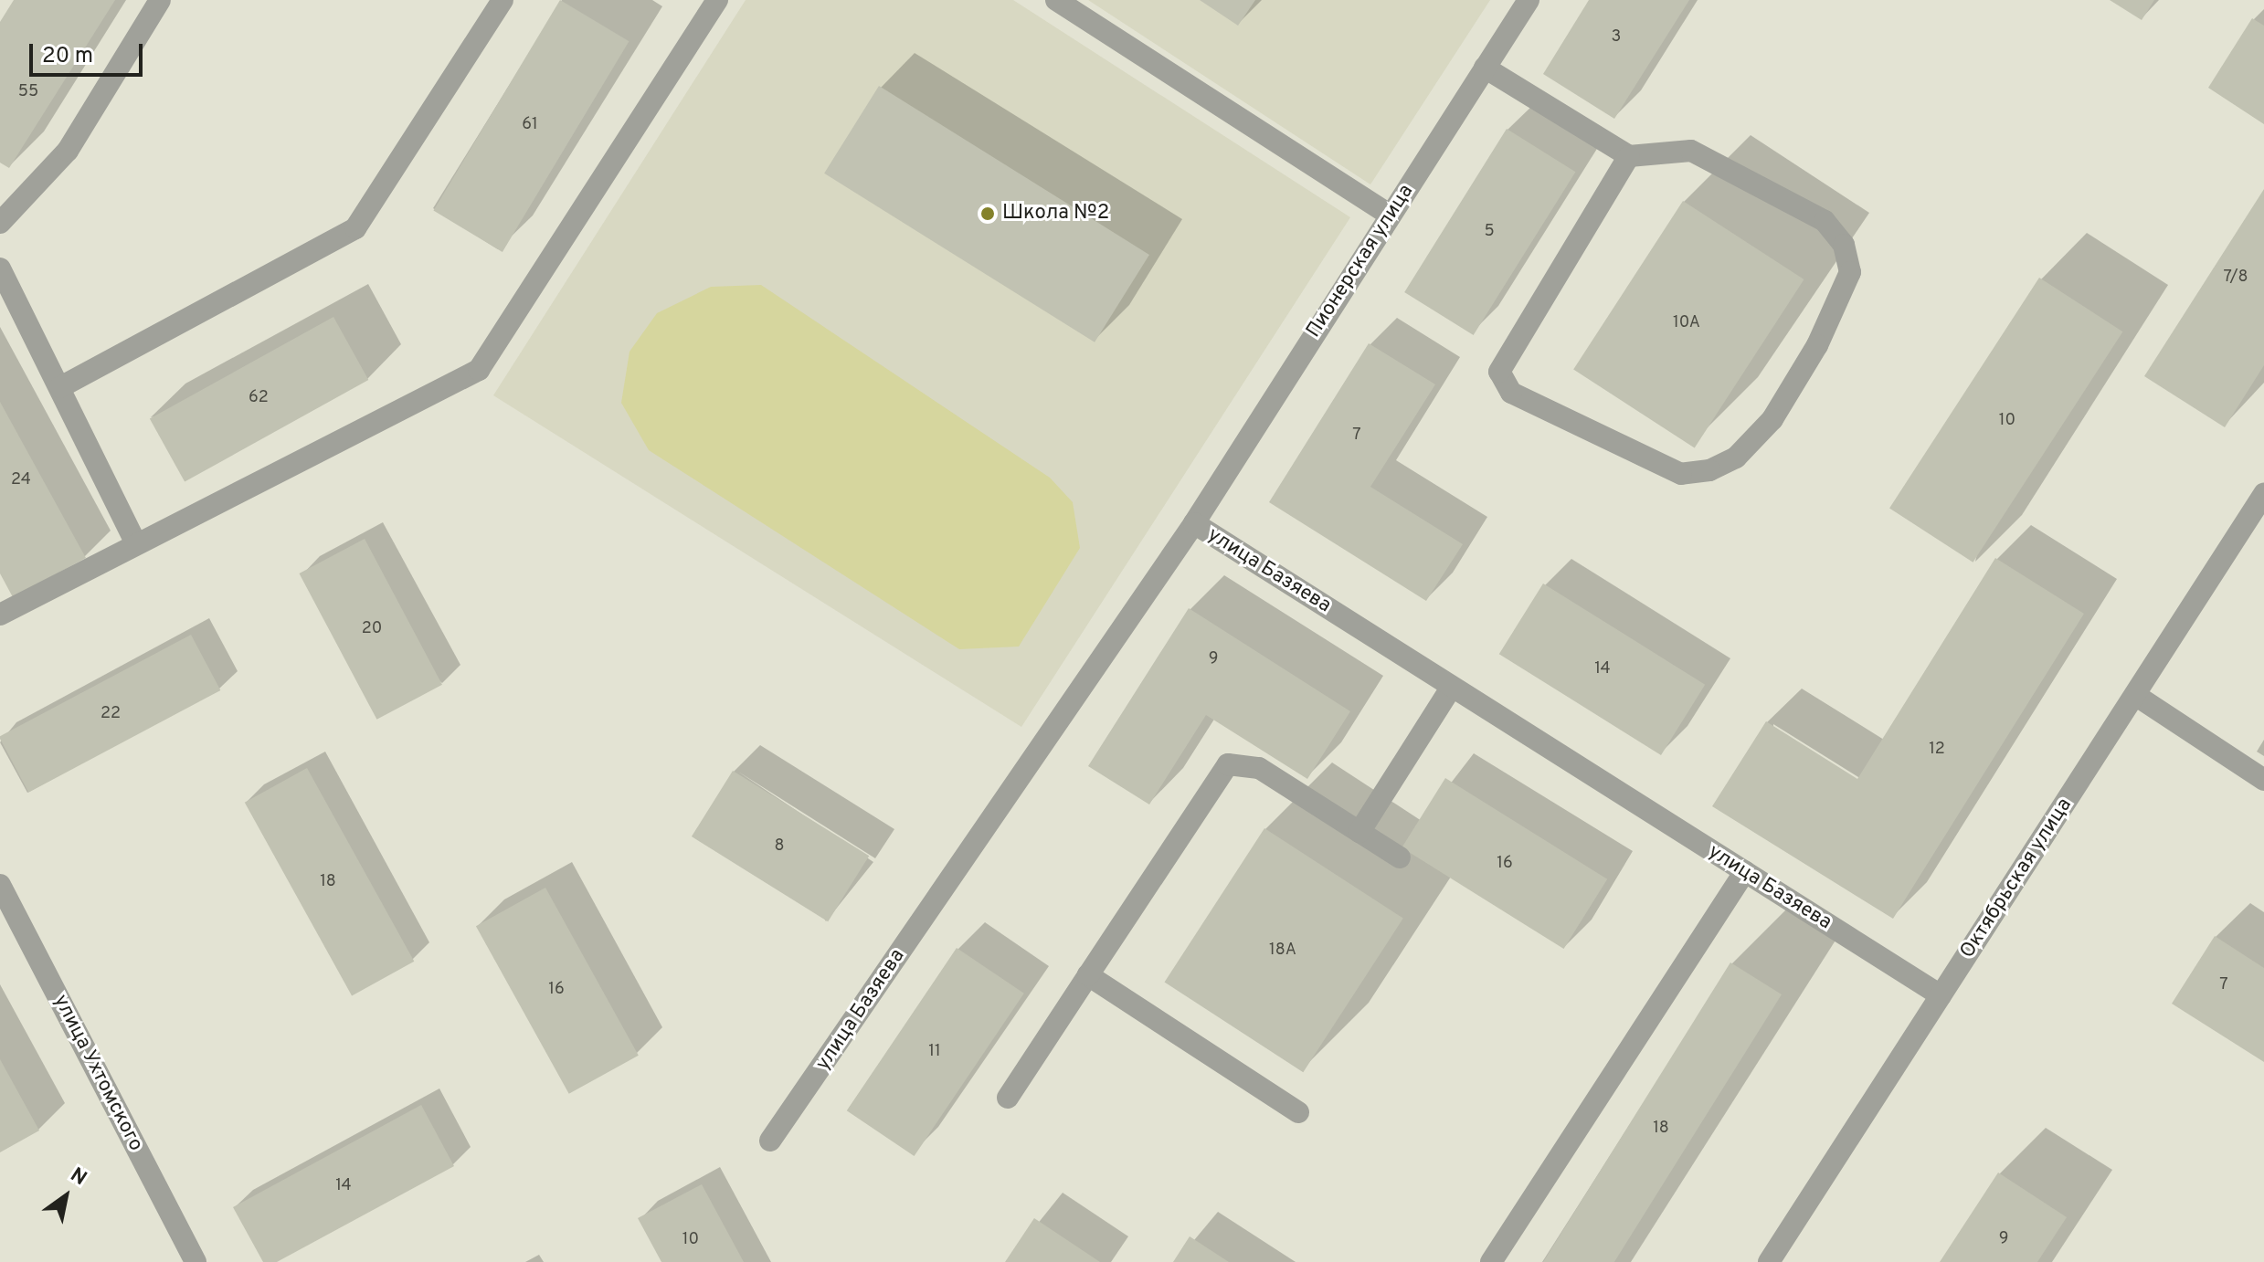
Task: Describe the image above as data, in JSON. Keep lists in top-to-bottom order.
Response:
{
  "streets": {
    "street": [
      "Пионерская улица",
      "улица Базяева",
      "Октябрьская улица",
      "улица Ухтомского"
    ]
  },
  "crossings": [
    ["Пионерская улица", "улица Базяева"],
    ["улица Базяева", "Октябрьская улица"]
  ],
  "places": ["Школа №2"],
  "house_numbers": [
    "3",
    "55",
    "61",
    "5",
    "7/8",
    "10А",
    "62",
    "10",
    "7",
    "24",
    "20",
    "9",
    "14",
    "22",
    "12",
    "8",
    "16",
    "18",
    "18А",
    "7",
    "16",
    "11",
    "18",
    "14",
    "9",
    "10"
  ],
  "scale_bar": "20 m",
  "north": "top right"
}
